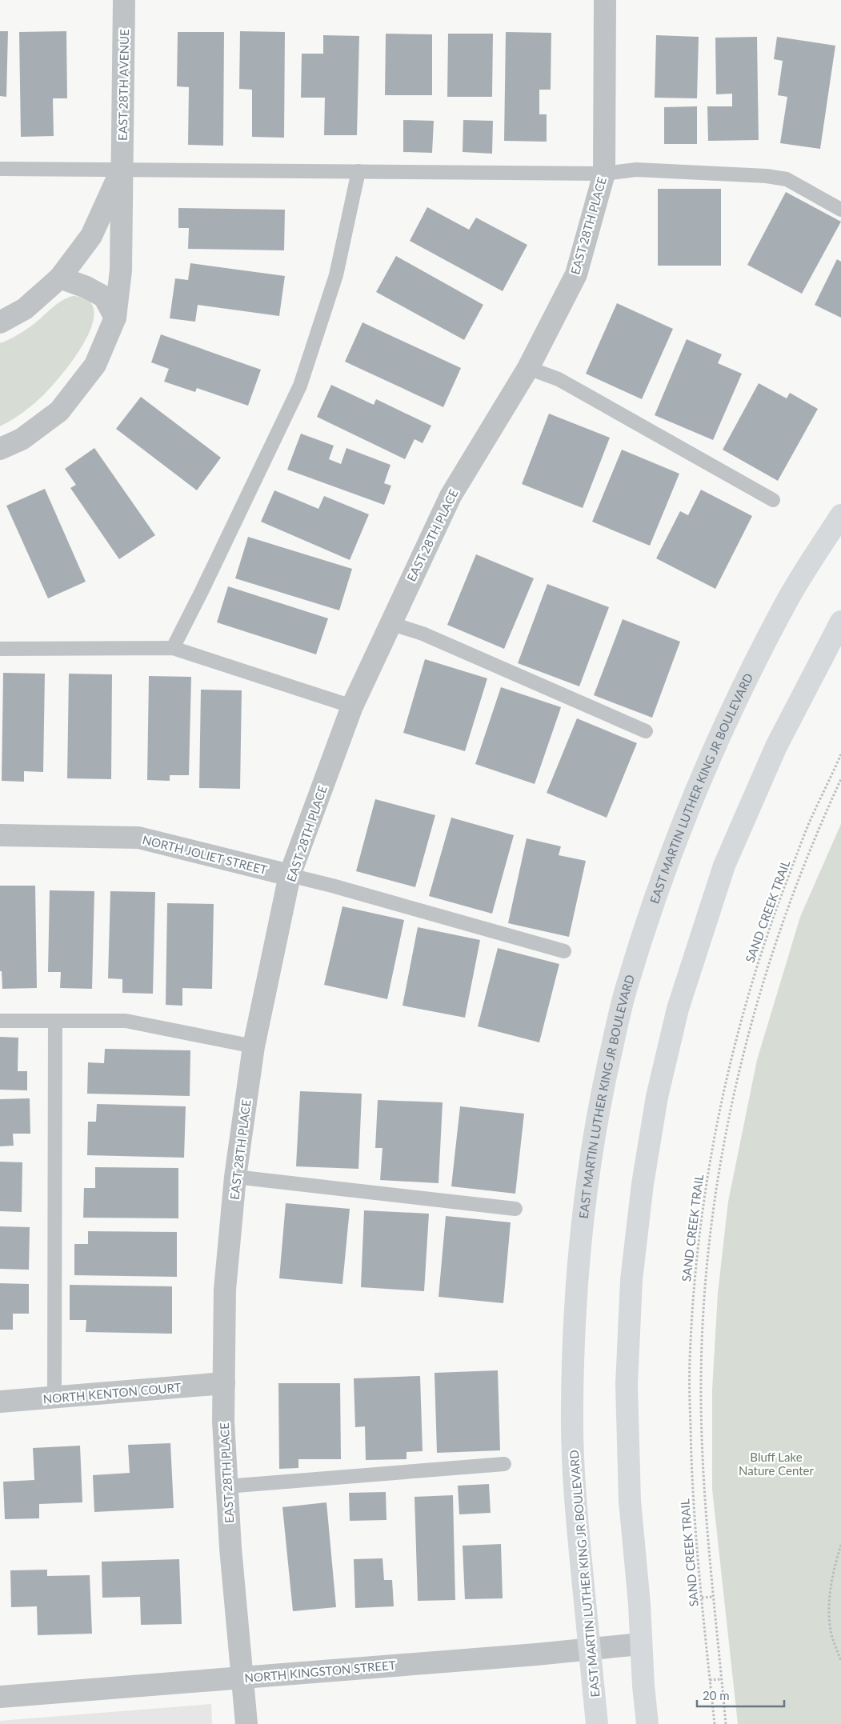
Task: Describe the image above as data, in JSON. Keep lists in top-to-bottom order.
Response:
{
  "streets": {
    "main road": ["EAST MARTIN LUTHER KING JR BOULEVARD"],
    "street": [
      "EAST 28TH AVENUE",
      "EAST 28TH PLACE",
      "NORTH JOLIET STREET",
      "NORTH KENTON COURT",
      "NORTH KINGSTON STREET"
    ],
    "path": ["SAND CREEK TRAIL"]
  },
  "crossings": [
    ["EAST 28TH PLACE", "NORTH JOLIET STREET"],
    ["EAST 28TH PLACE", "NORTH KENTON COURT"],
    ["EAST 28TH PLACE", "NORTH KINGSTON STREET"],
    ["EAST MARTIN LUTHER KING JR BOULEVARD", "NORTH KINGSTON STREET"]
  ],
  "parks": ["Bluff Lake Nature Center"],
  "scale_bar": "20 m"
}
